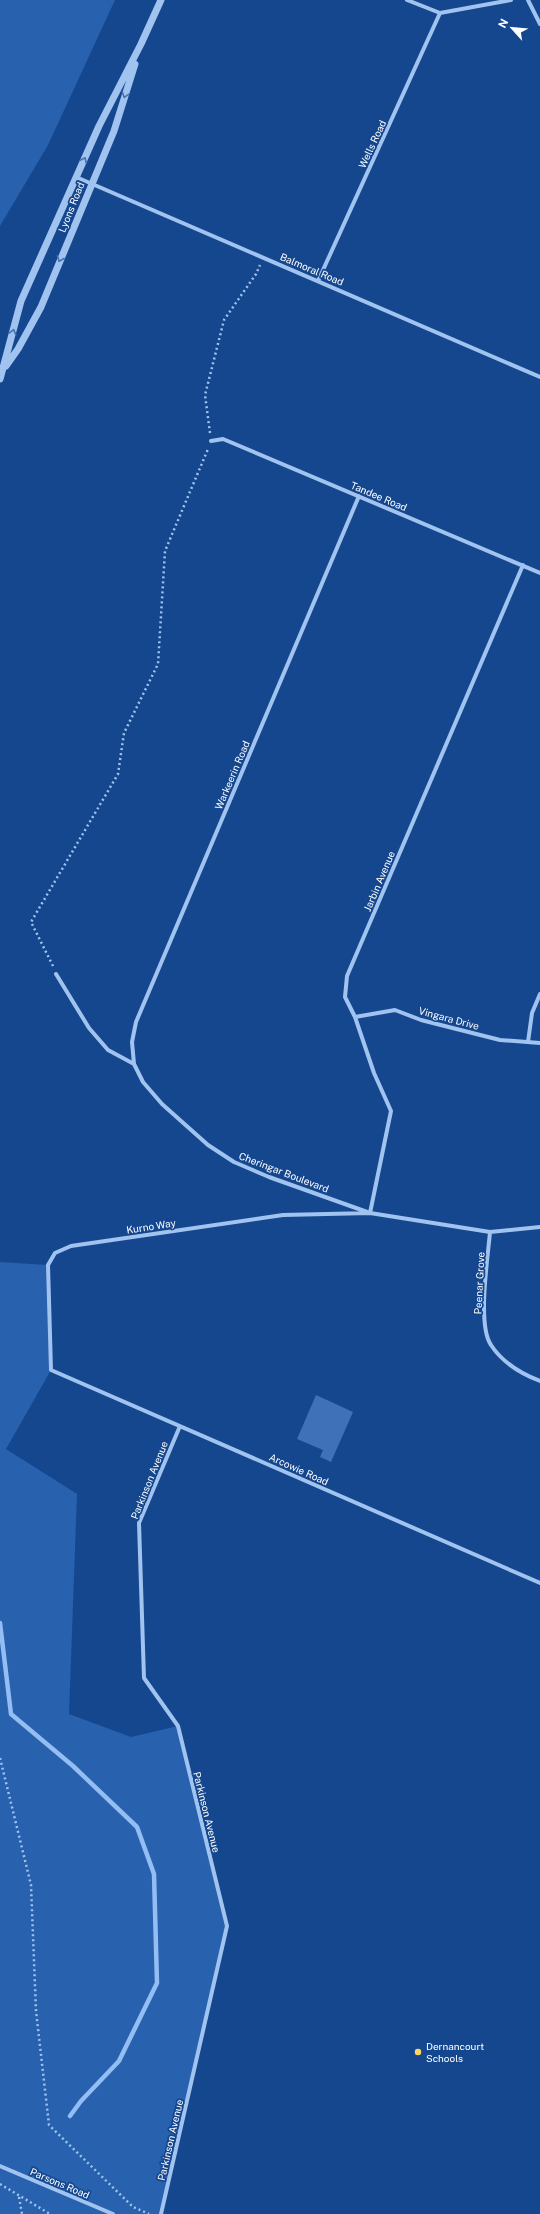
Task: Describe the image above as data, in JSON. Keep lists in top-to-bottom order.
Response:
{
  "streets": {
    "street": [
      "Wells Road",
      "Lyons Road",
      "Balmoral Road",
      "Tandee Road",
      "Warkeerin Road",
      "Jarbin Avenue",
      "Vingara Drive",
      "Cheringar Boulevard",
      "Kurno Way",
      "Peenar Grove",
      "Arcowie Road",
      "Parkinson Avenue",
      "Parsons Road"
    ]
  },
  "crossings": [
    ["Wells Road", "Balmoral Road"],
    ["Lyons Road", "Balmoral Road"],
    ["Tandee Road", "Warkeerin Road"],
    ["Tandee Road", "Jarbin Avenue"],
    ["Warkeerin Road", "Cheringar Boulevard"],
    ["Jarbin Avenue", "Vingara Drive"],
    ["Jarbin Avenue", "Cheringar Boulevard"],
    ["Jarbin Avenue", "Kurno Way"],
    ["Cheringar Boulevard", "Kurno Way"],
    ["Cheringar Boulevard", "Peenar Grove"],
    ["Kurno Way", "Arcowie Road"],
    ["Arcowie Road", "Parkinson Avenue"]
  ],
  "places": ["Dernancourt Schools"],
  "north": "top left"
}
